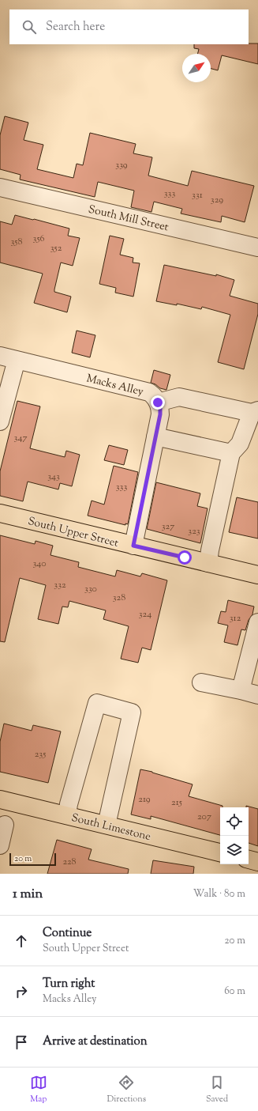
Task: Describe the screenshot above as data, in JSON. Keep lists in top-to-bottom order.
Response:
{
  "streets": {
    "main road": ["South Upper Street", "South Limestone"],
    "street": ["South Mill Street", "Macks Alley"]
  },
  "crossings": [
    ["Macks Alley", "South Upper Street"]
  ],
  "house_numbers": [
    "339",
    "333",
    "331",
    "329",
    "356",
    "358",
    "352",
    "347",
    "343",
    "333",
    "327",
    "323",
    "340",
    "332",
    "330",
    "328",
    "324",
    "312",
    "235",
    "219",
    "215",
    "207",
    "228"
  ],
  "scale_bar": "20 m",
  "north": "top right",
  "page": {
    "search": "Search here",
    "scale": "20 m",
    "heading": ["1 min", "Walk · 80 m"],
    "list": [
      ["Continue", "South Upper Street", "20 m"],
      ["Turn right", "Macks Alley", "60 m"],
      "Arrive at destination"
    ],
    "nav": ["Map", "Directions", "Saved"]
  }
}
